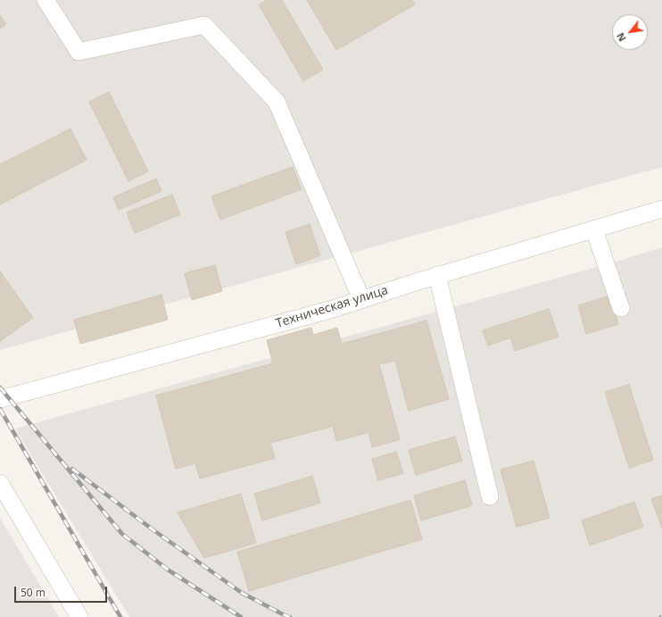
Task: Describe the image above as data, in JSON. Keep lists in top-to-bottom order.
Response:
{
  "streets": {
    "street": ["Техническая улица"]
  },
  "scale_bar": "50 m",
  "north": "bottom left"
}
